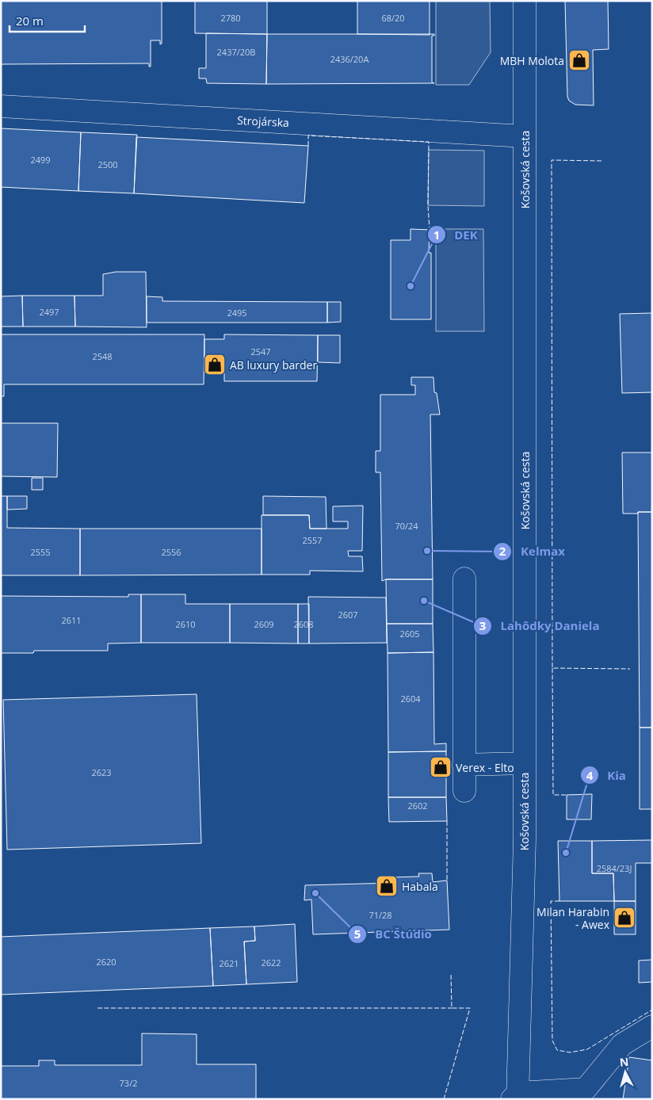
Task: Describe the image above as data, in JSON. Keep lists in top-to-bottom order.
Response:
{
  "streets": {
    "street": ["Strojárska", "Košovská cesta"]
  },
  "crossings": [
    ["Strojárska", "Košovská cesta"]
  ],
  "places": {
    "shop": [
      "MBH Molota",
      "AB luxury barder",
      "Verex - Elto",
      "Habala",
      "Milan Harabin - Awex"
    ],
    "other": [
      "DEK",
      "Kelmax",
      "Lahôdky Daniela",
      "Kia",
      "BC Štúdio"
    ]
  },
  "house_numbers": [
    "2780",
    "68/20",
    "2437/20B",
    "2436/20A",
    "2499",
    "2500",
    "2497",
    "2495",
    "2547",
    "2548",
    "70/24",
    "2557",
    "2555",
    "2556",
    "2607",
    "2611",
    "2610",
    "2609",
    "2608",
    "2605",
    "2604",
    "2623",
    "2602",
    "2584/23J",
    "71/28",
    "2620",
    "2622",
    "2621",
    "73/2"
  ],
  "scale_bar": "20 m",
  "north": "top"
}
